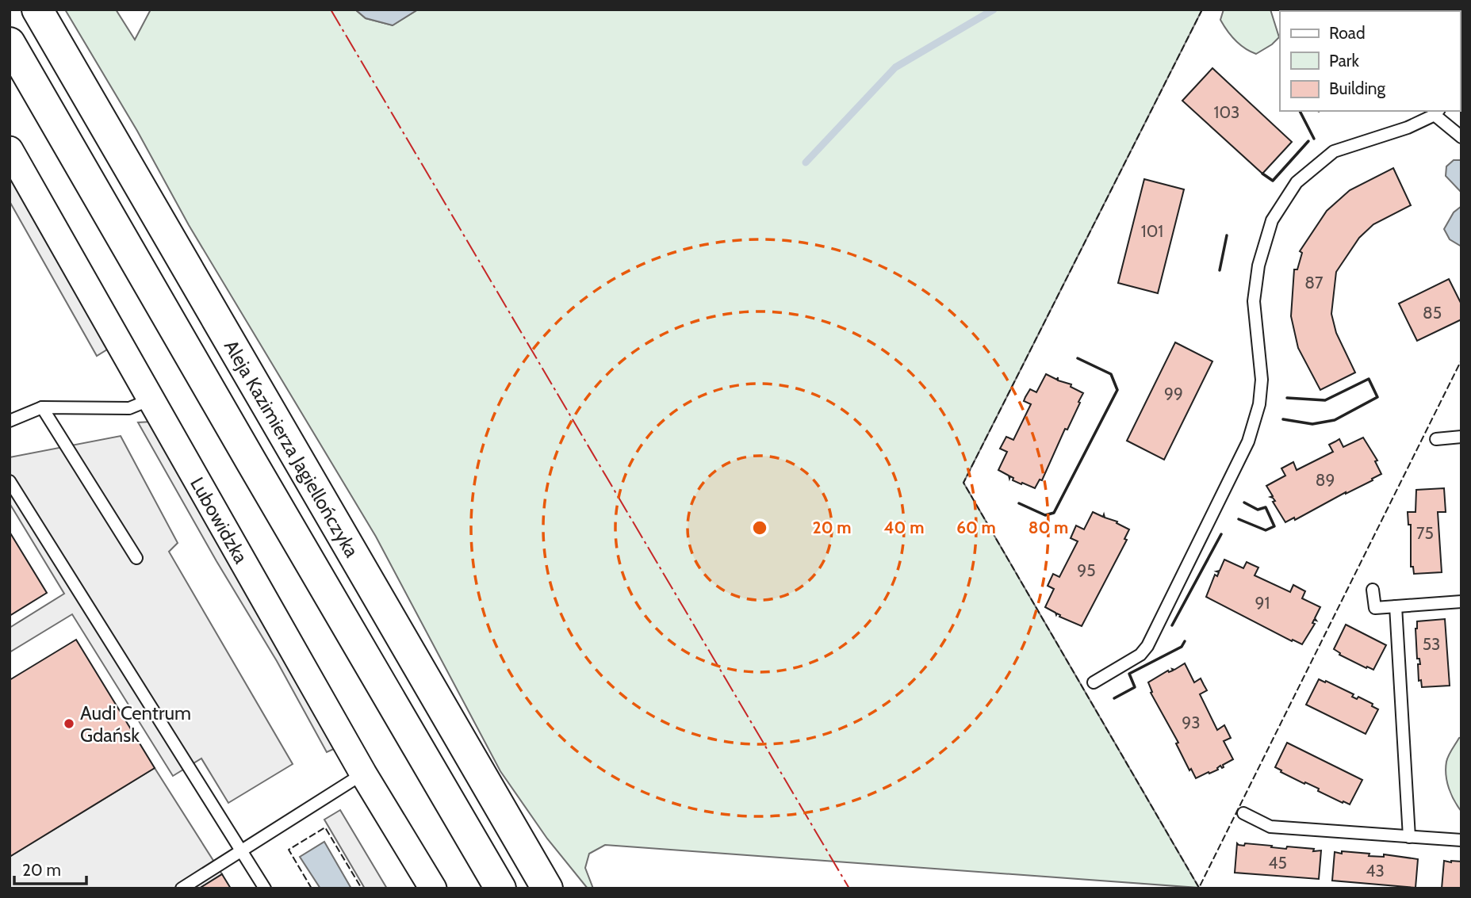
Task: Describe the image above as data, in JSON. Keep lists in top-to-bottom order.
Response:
{
  "streets": {
    "highway": ["Aleja Kazimierza Jagiellończyka"],
    "street": ["Lubowidzka"]
  },
  "places": ["Audi Centrum Gdańsk"],
  "house_numbers": [
    "103",
    "101",
    "87",
    "85",
    "99",
    "89",
    "75",
    "95",
    "91",
    "53",
    "93",
    "45",
    "43"
  ],
  "legend": ["Road", "Park", "Building"],
  "scale_bar": "20 m",
  "rings": [
    "20 m",
    "40 m",
    "60 m",
    "80 m"
  ]
}
